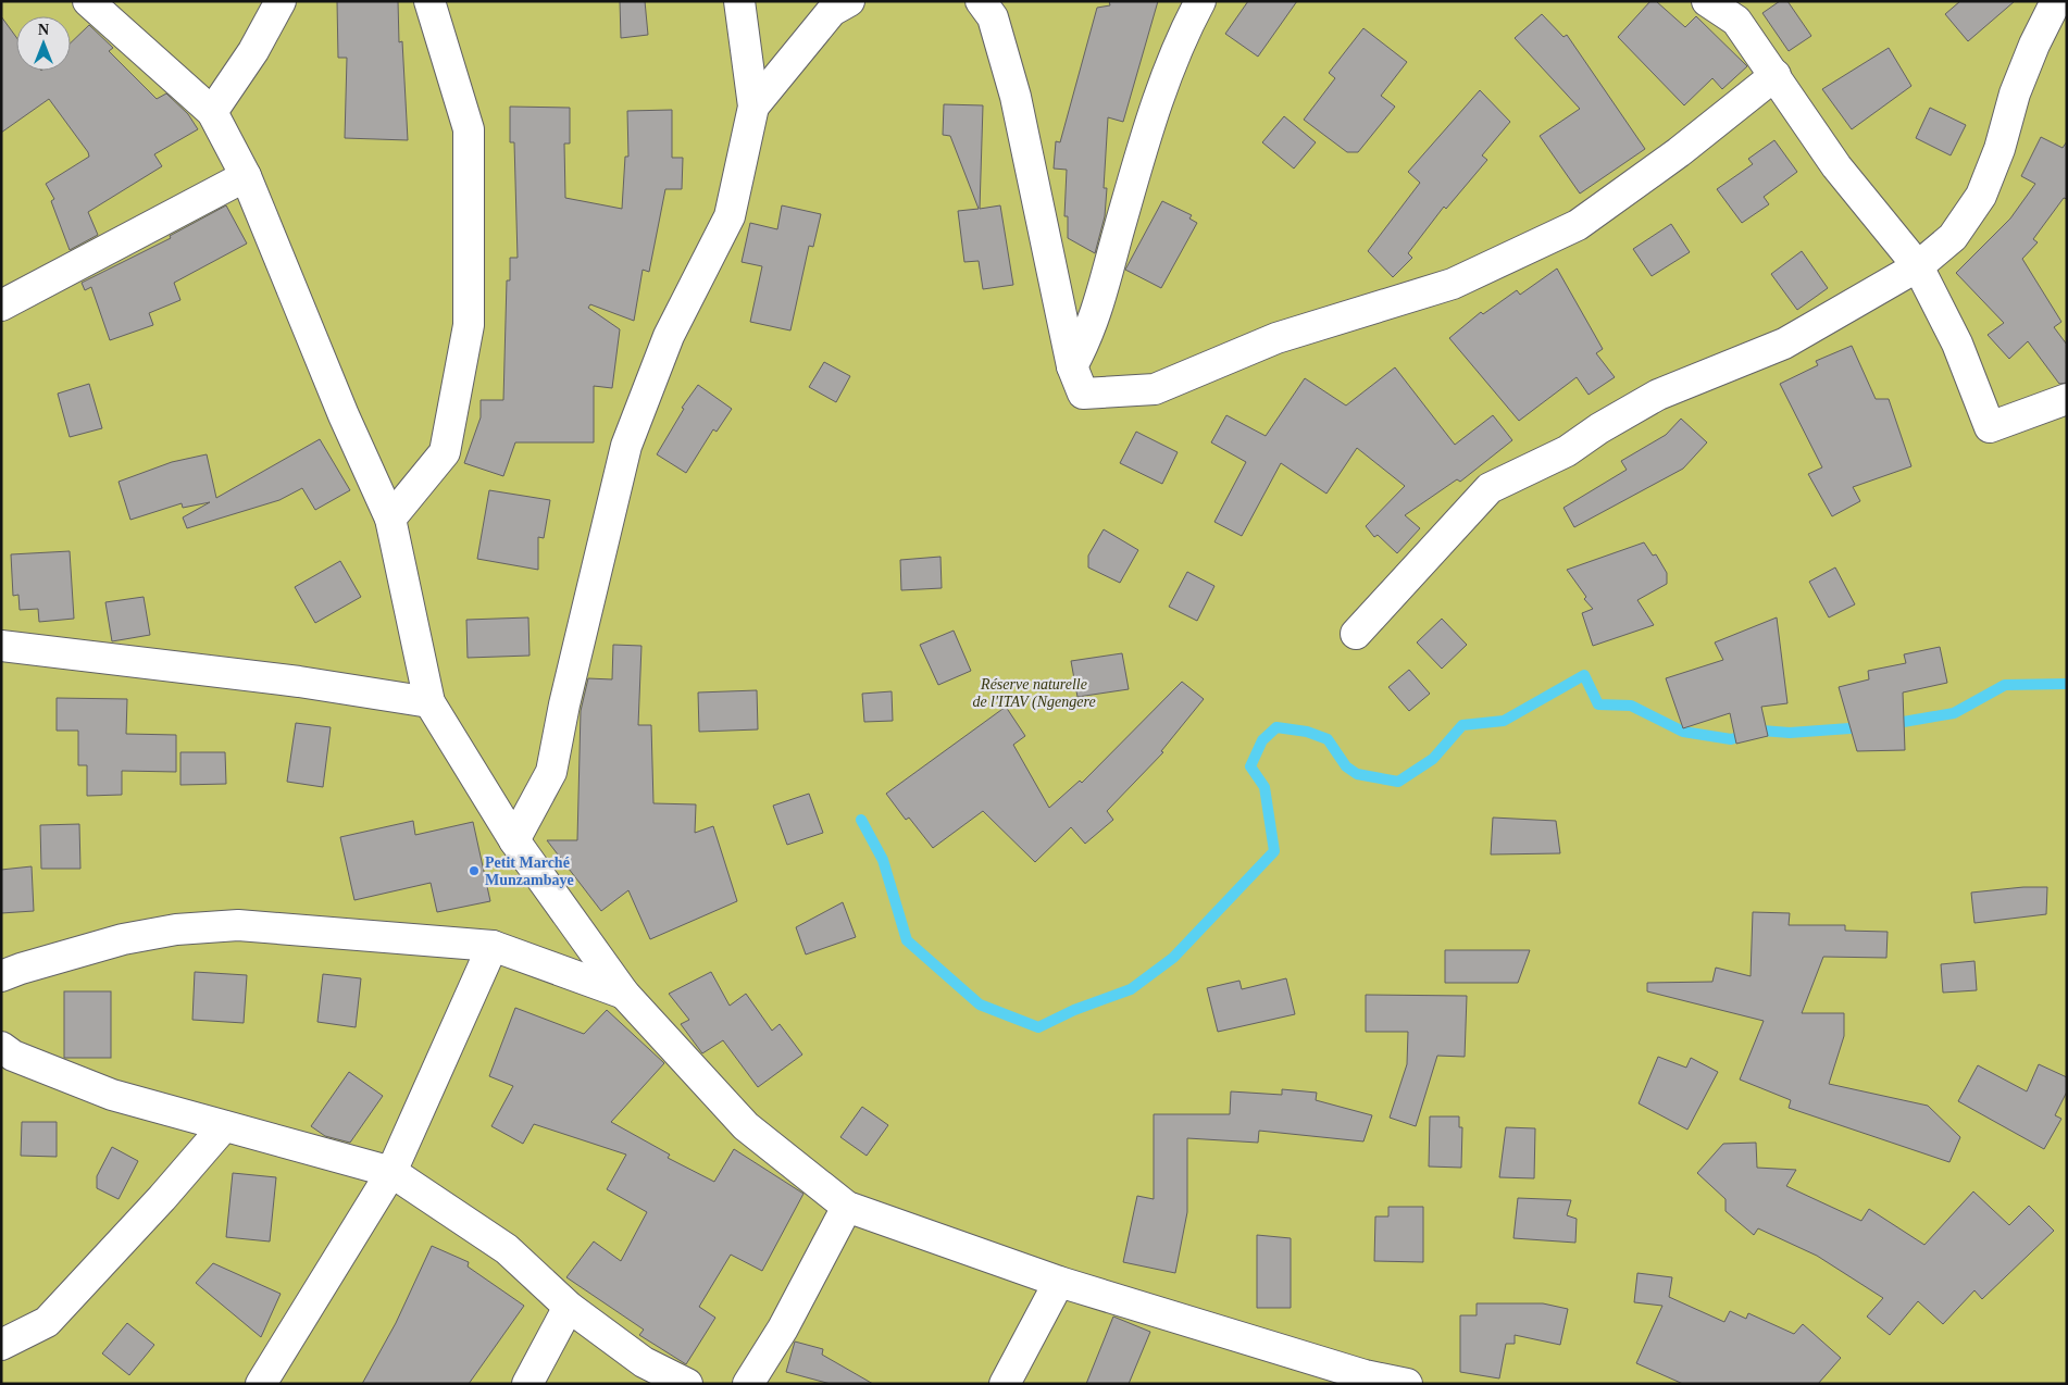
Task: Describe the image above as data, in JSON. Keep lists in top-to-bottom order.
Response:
{
  "parks": ["Réserve naturelle de l'ITAV (Ngengere"],
  "places": ["Petit Marché Munzambaye"],
  "north": "top"
}
